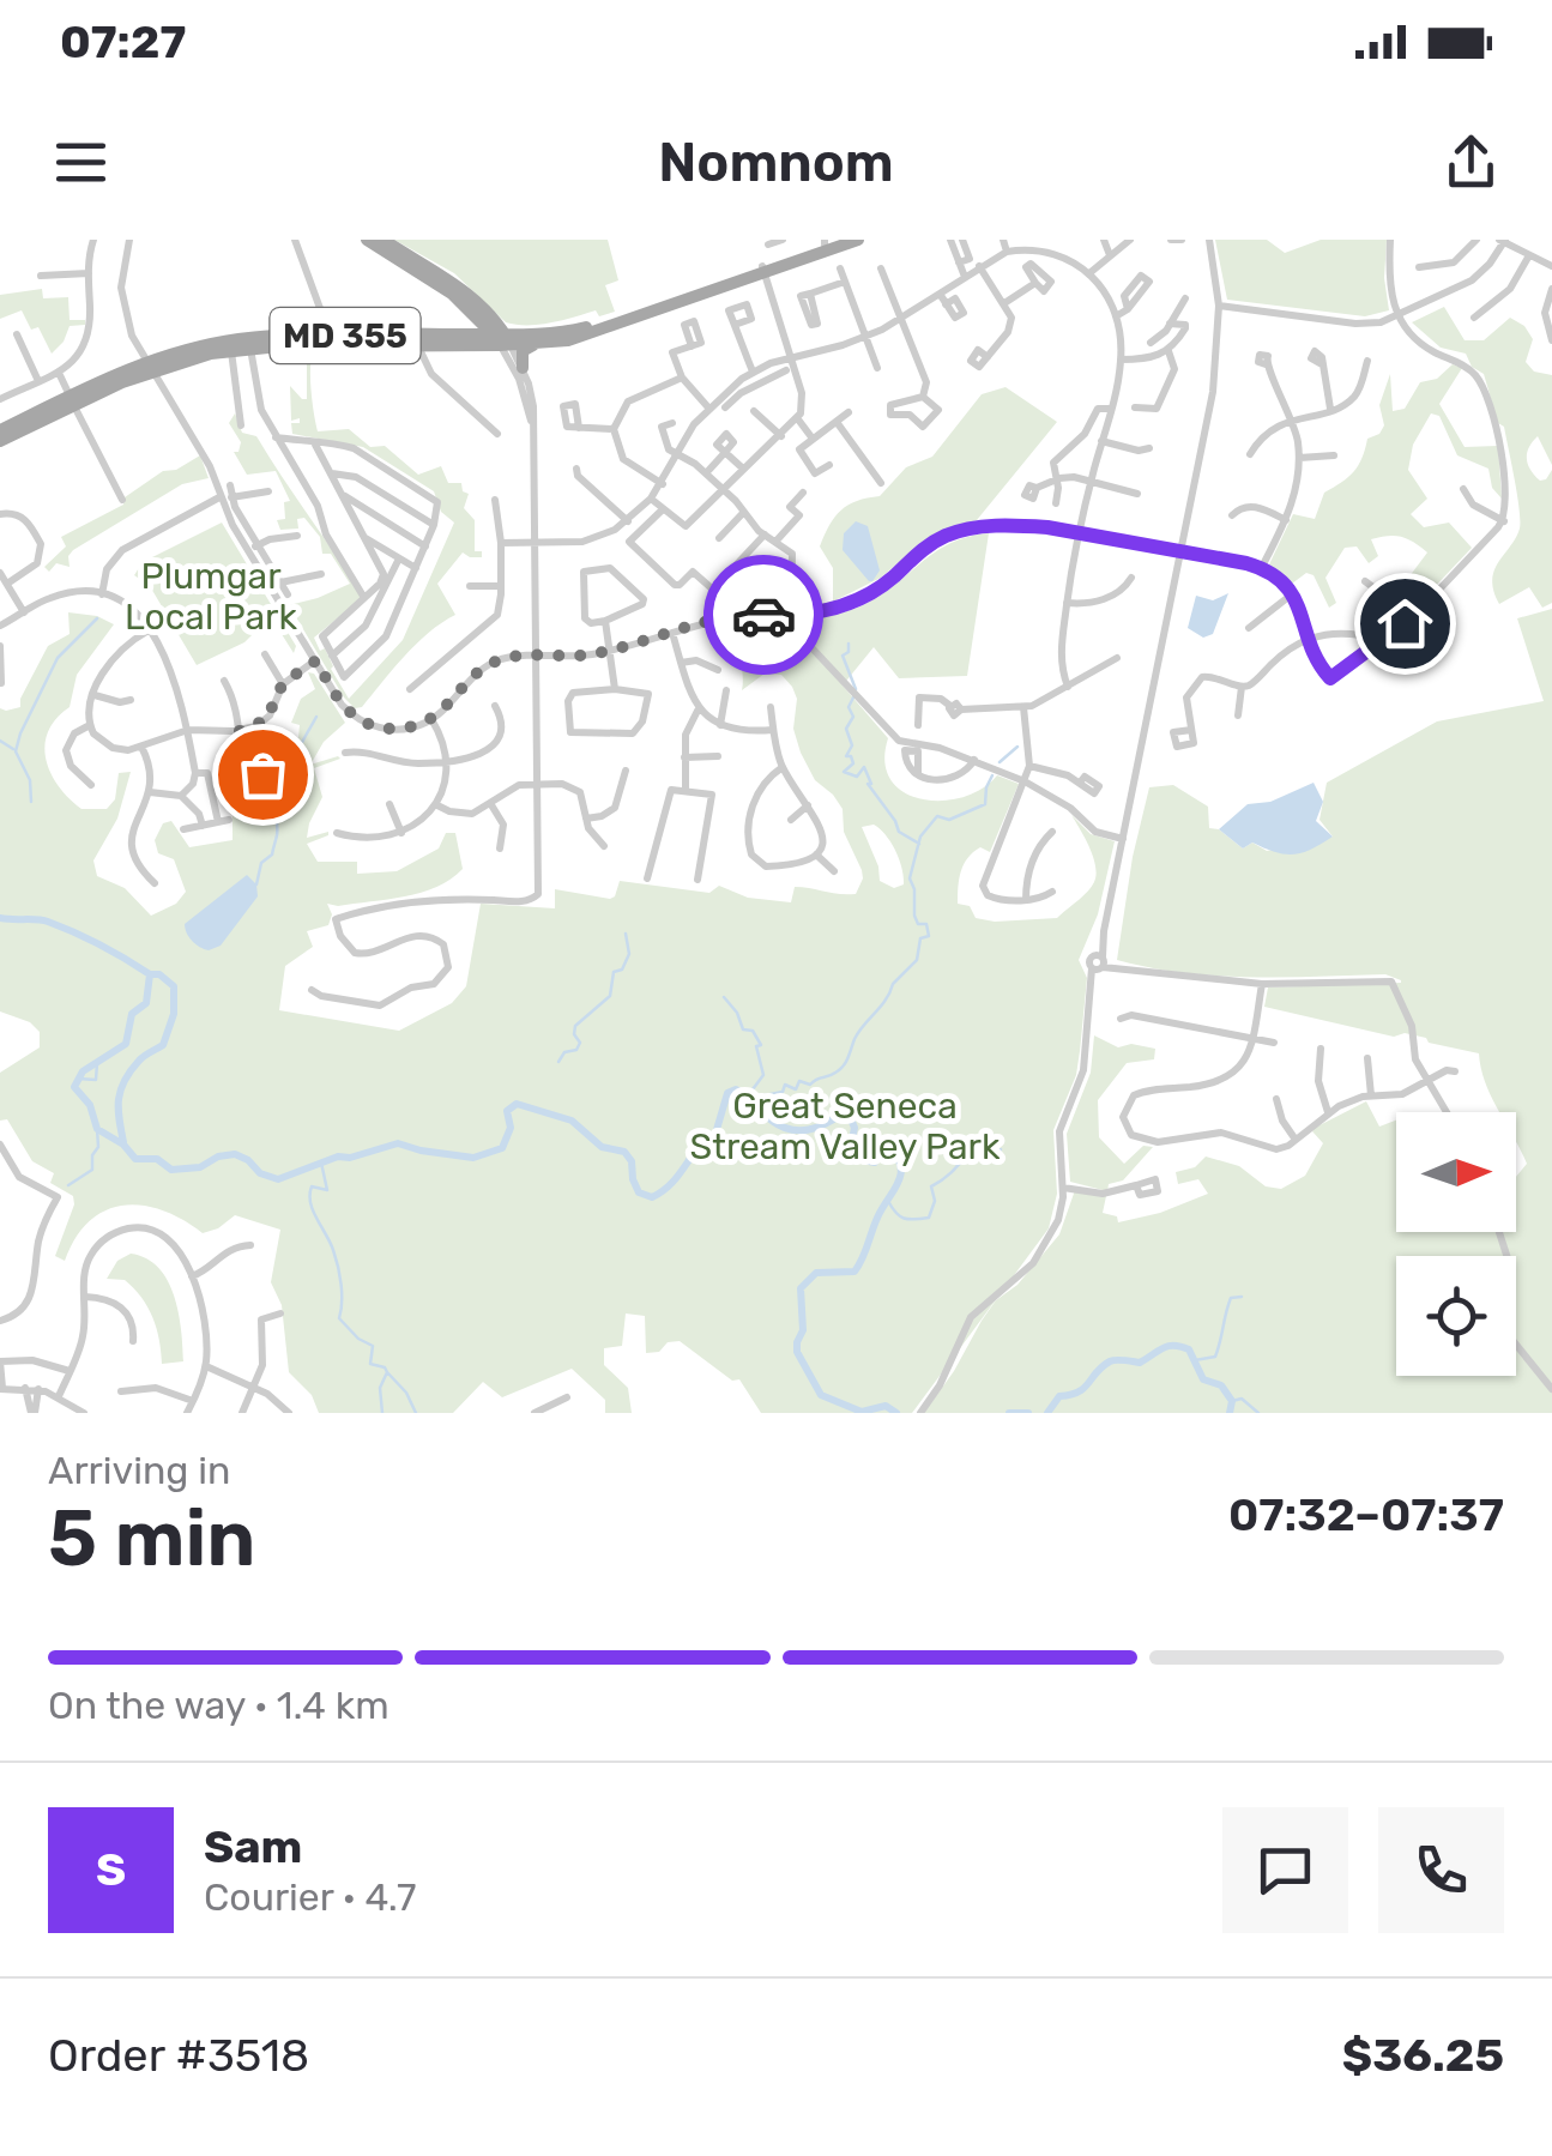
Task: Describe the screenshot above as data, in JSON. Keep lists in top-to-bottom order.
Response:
{
  "streets": {
    "main road": ["MD 355"]
  },
  "parks": ["Plumgar Local Park", "Great Seneca Stream Valley Park"],
  "north": "right",
  "page": {
    "status": "07:27",
    "header": "Nomnom",
    "heading": ["5 min", "Arriving in", "07:32–07:37"],
    "panel": [
      "Sam",
      "Courier · 4.7",
      "Order #3518",
      "$36.25"
    ],
    "bar": "On the way · 1.4 km",
    "round": "S"
  }
}
